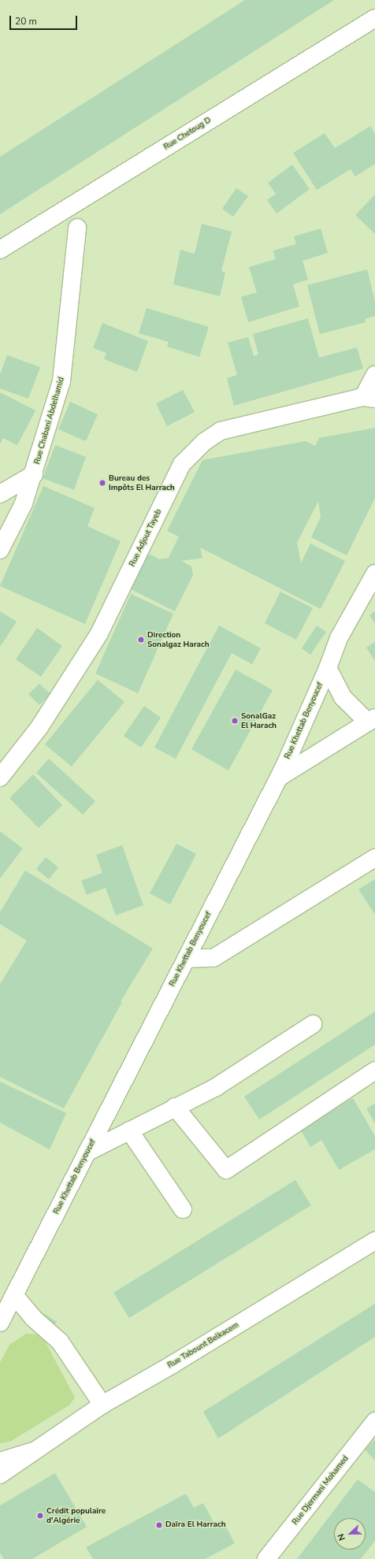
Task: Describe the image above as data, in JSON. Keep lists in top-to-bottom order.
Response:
{
  "streets": {
    "street": [
      "Rue Chetoug D",
      "Rue Chabani Abdelhamid",
      "Rue Adjout Tayeb",
      "Rue Khettab Benyoucef",
      "Rue Tabount Belkacem",
      "Rue Djermani Mohamed"
    ]
  },
  "places": [
    "Bureau des Impôts El Harrach",
    "Direction Sonalgaz Harach",
    "SonalGaz El Harach",
    "Crédit populaire d'Algérie",
    "Daïra El Harrach"
  ],
  "scale_bar": "20 m",
  "north": "left"
}
